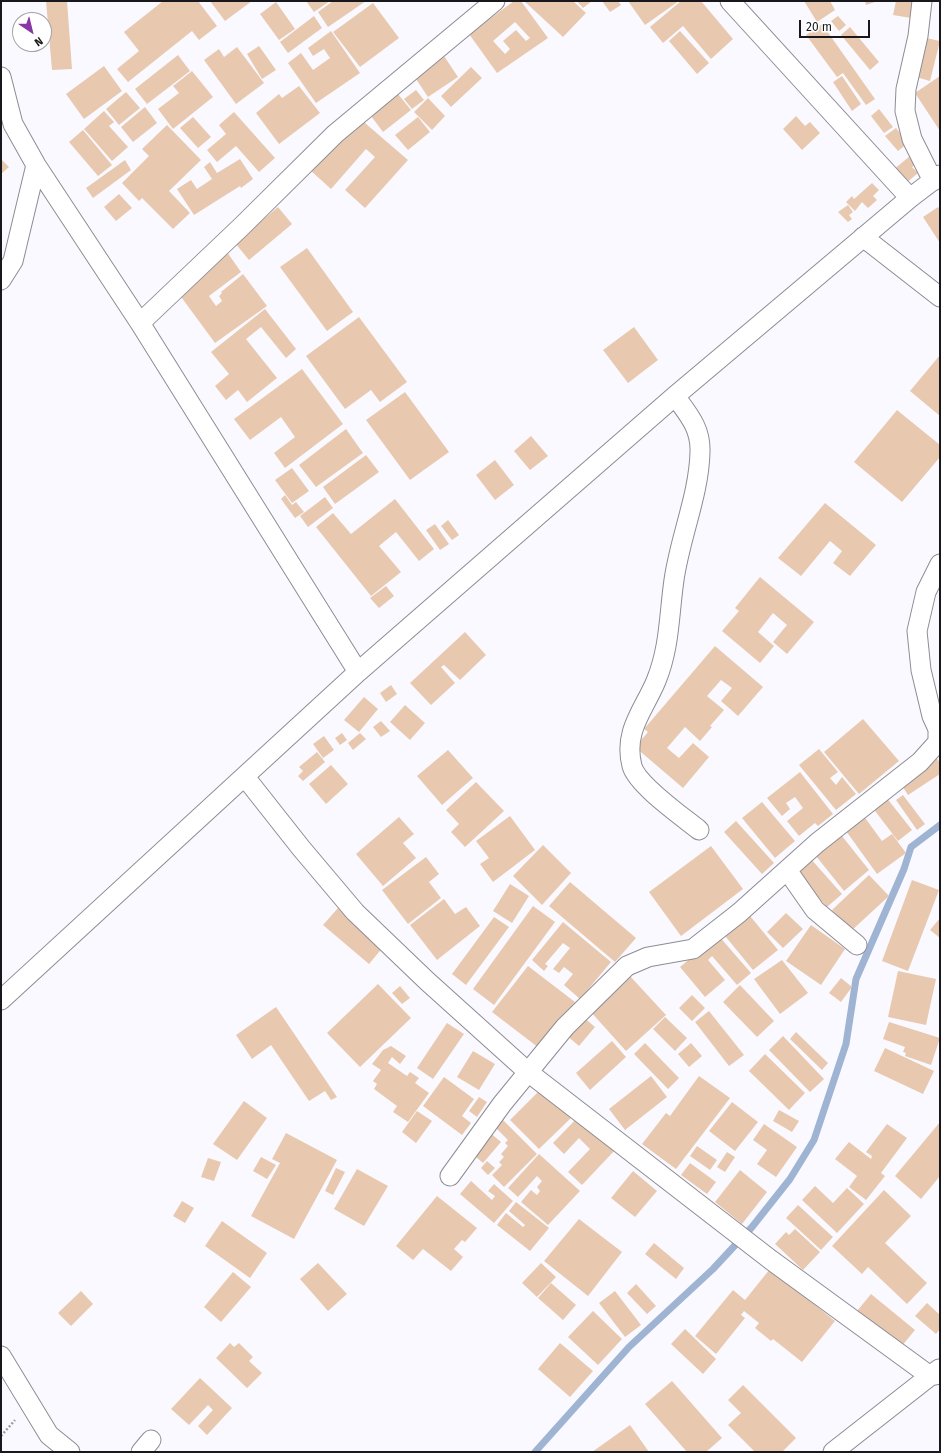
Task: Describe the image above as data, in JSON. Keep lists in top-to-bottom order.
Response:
{
  "scale_bar": "20 m",
  "north": "bottom right"
}
